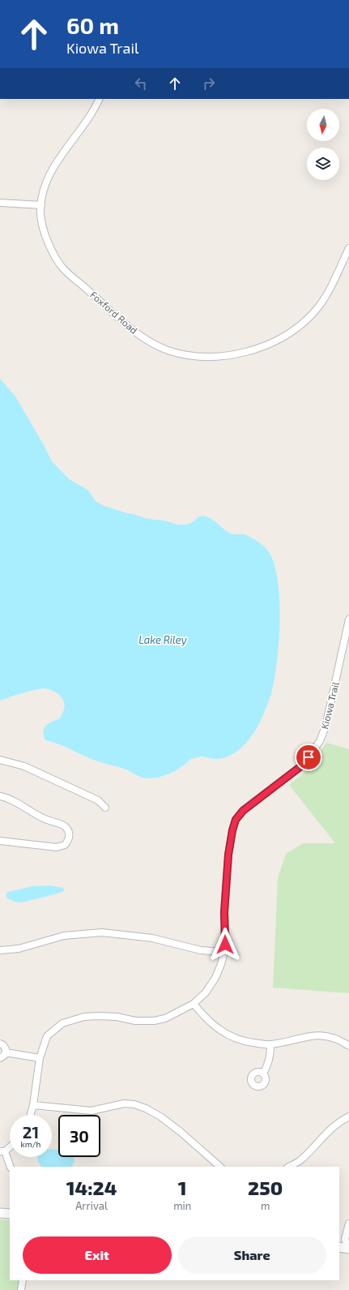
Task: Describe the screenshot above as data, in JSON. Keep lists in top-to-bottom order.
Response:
{
  "streets": {
    "street": ["Foxford Road", "Kiowa Trail"]
  },
  "water": ["Lake Riley"],
  "north": "bottom",
  "page": {
    "turn": ["60 m", "Kiowa Trail"],
    "speed": "21 km/h",
    "limit": "30",
    "eta": [
      "14:24",
      "Arrival",
      "1",
      "min",
      "250",
      "m"
    ],
    "buttons": ["Exit", "Share"]
  }
}
